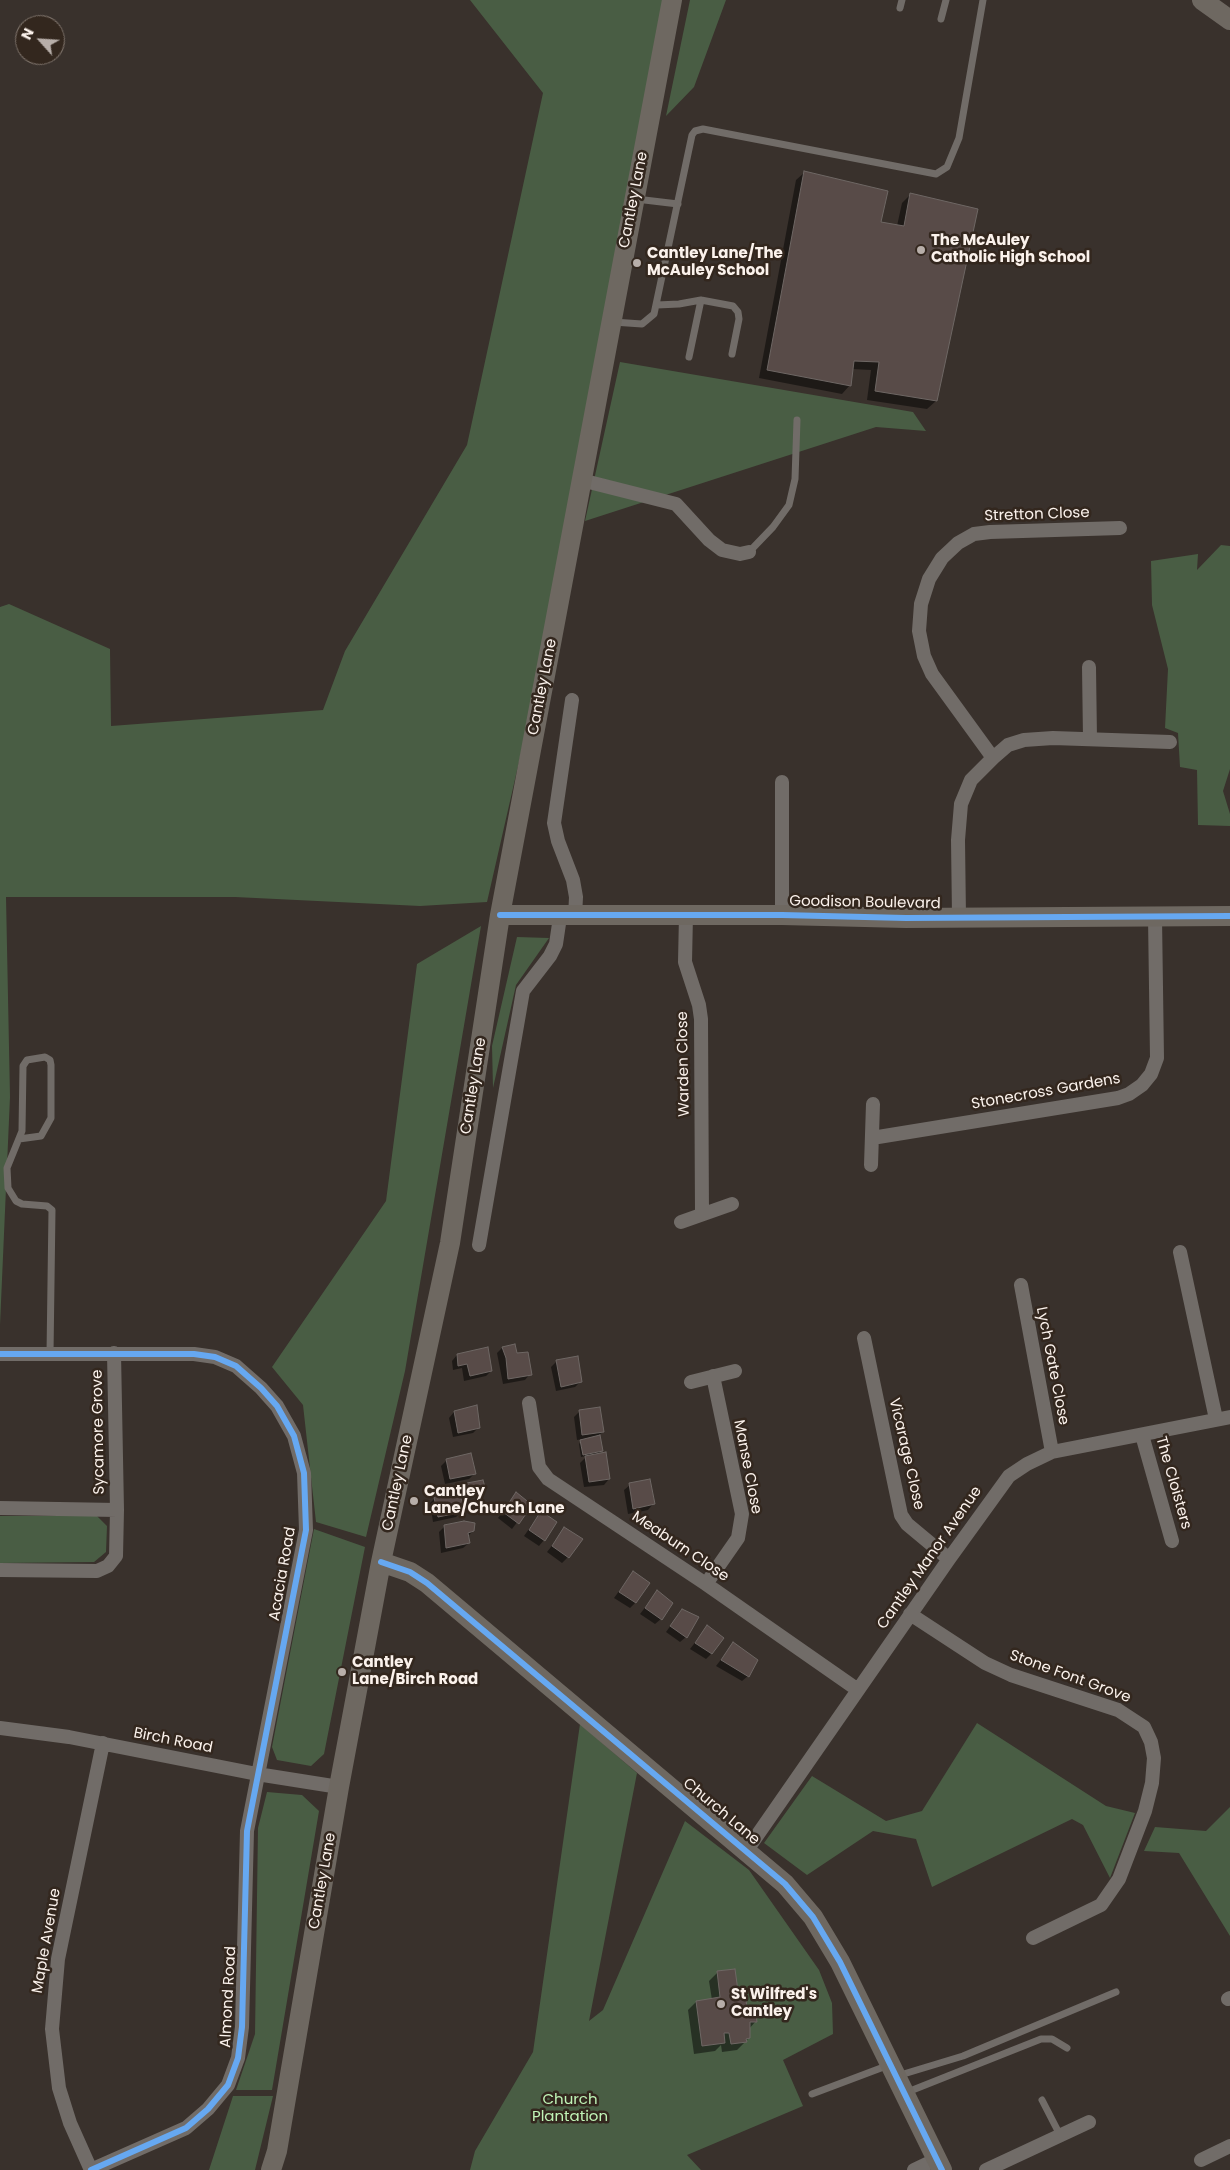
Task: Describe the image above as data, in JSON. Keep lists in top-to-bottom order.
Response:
{
  "streets": {
    "main road": ["Cantley Lane", "Goodison Boulevard", "Church Lane"],
    "street": [
      "Stretton Close",
      "Warden Close",
      "Stonecross Gardens",
      "Lych Gate Close",
      "Sycamore Grove",
      "Vicarage Close",
      "Manse Close",
      "The Cloisters",
      "Meaburn Close",
      "Cantley Manor Avenue",
      "Acacia Road",
      "Stone Font Grove",
      "Birch Road",
      "Maple Avenue",
      "Almond Road"
    ]
  },
  "crossings": [
    ["Cantley Lane", "Goodison Boulevard"],
    ["Cantley Lane", "Birch Road"],
    ["Cantley Lane", "Church Lane"],
    ["Goodison Boulevard", "Warden Close"],
    ["Goodison Boulevard", "Stonecross Gardens"],
    ["Lych Gate Close", "Cantley Manor Avenue"],
    ["Sycamore Grove", "Acacia Road"],
    ["Vicarage Close", "Cantley Manor Avenue"],
    ["Manse Close", "Meaburn Close"],
    ["The Cloisters", "Cantley Manor Avenue"],
    ["Meaburn Close", "Cantley Manor Avenue"],
    ["Cantley Manor Avenue", "Stone Font Grove"],
    ["Cantley Manor Avenue", "Church Lane"],
    ["Acacia Road", "Birch Road"],
    ["Acacia Road", "Almond Road"],
    ["Birch Road", "Maple Avenue"],
    ["Birch Road", "Almond Road"],
    ["Maple Avenue", "Almond Road"]
  ],
  "parks": ["Church Plantation"],
  "places": [
    "The McAuley Catholic High School",
    "Cantley Lane/The McAuley School",
    "Cantley Lane/Church Lane",
    "Cantley Lane/Birch Road",
    "St Wilfred's Cantley"
  ],
  "north": "top left"
}
